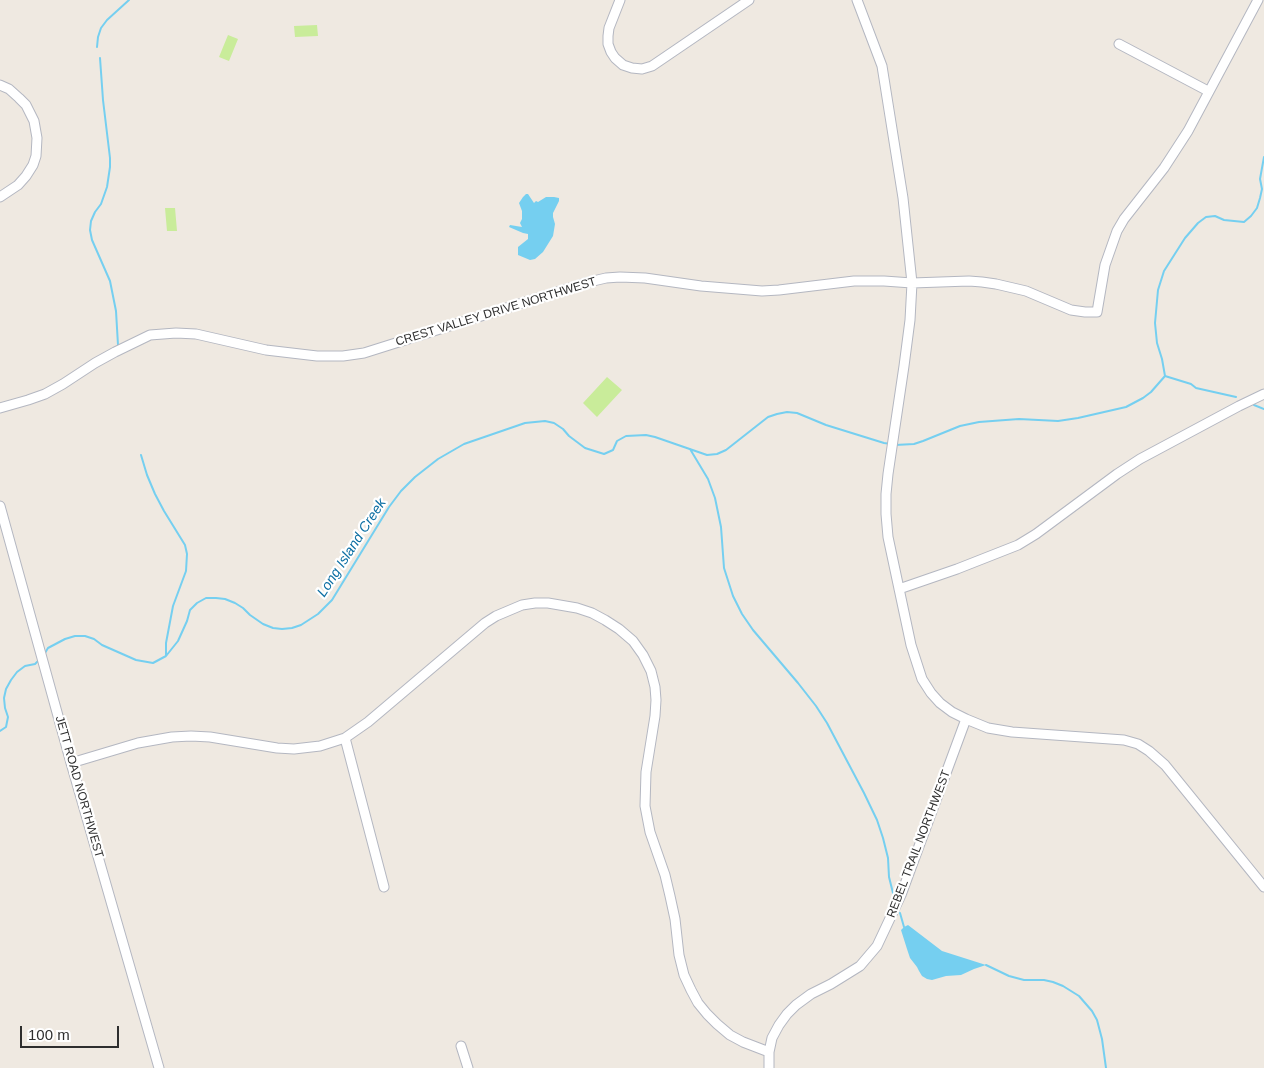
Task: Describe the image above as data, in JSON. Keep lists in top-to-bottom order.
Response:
{
  "streets": {
    "street": ["CREST VALLEY DRIVE NORTHWEST", "JETT ROAD NORTHWEST", "REBEL TRAIL NORTHWEST"]
  },
  "water": ["Long Island Creek"],
  "scale_bar": "100 m"
}
